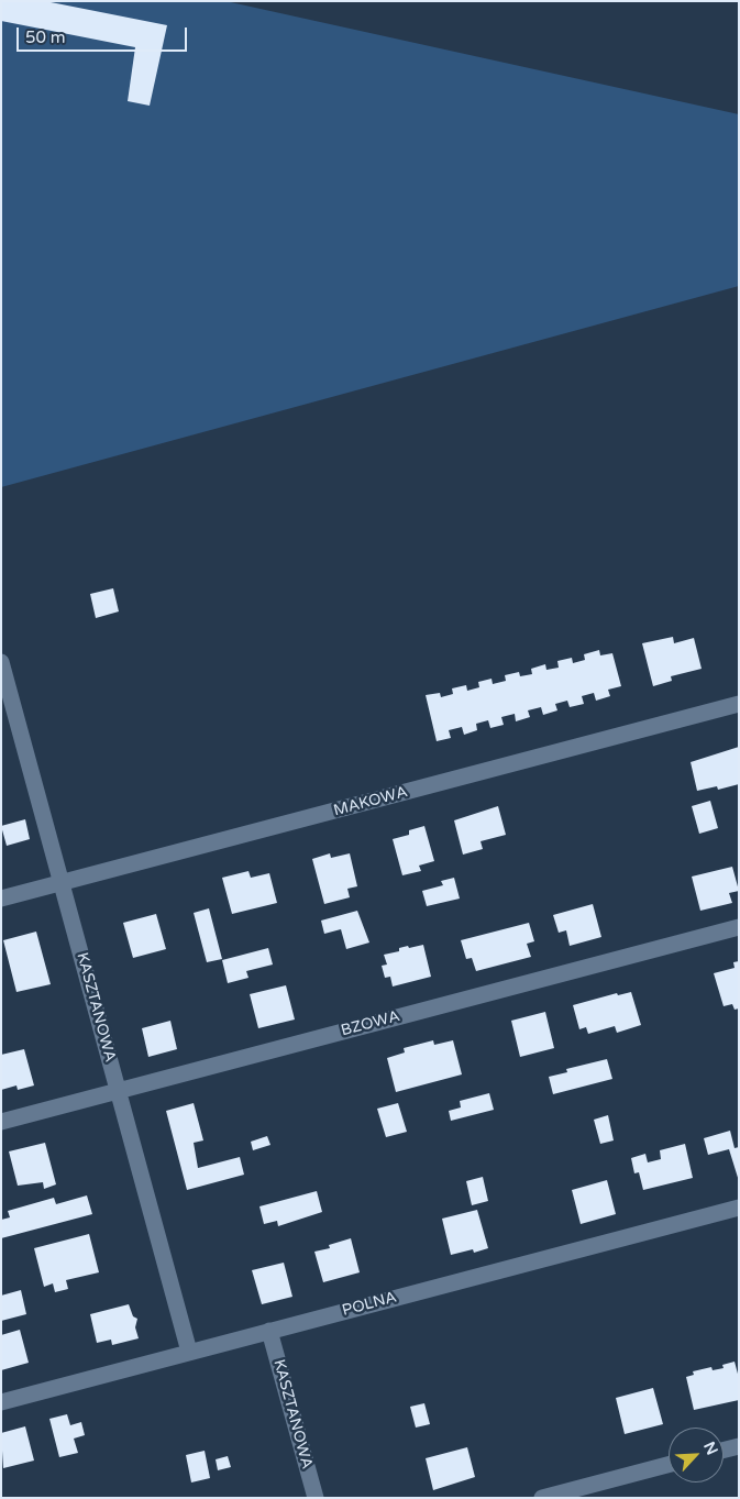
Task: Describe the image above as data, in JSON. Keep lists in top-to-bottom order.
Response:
{
  "streets": {
    "street": [
      "MAKOWA",
      "KASZTANOWA",
      "BZOWA",
      "POLNA"
    ]
  },
  "crossings": [
    ["MAKOWA", "KASZTANOWA"],
    ["KASZTANOWA", "BZOWA"],
    ["KASZTANOWA", "POLNA"]
  ],
  "scale_bar": "50 m",
  "north": "top right"
}
